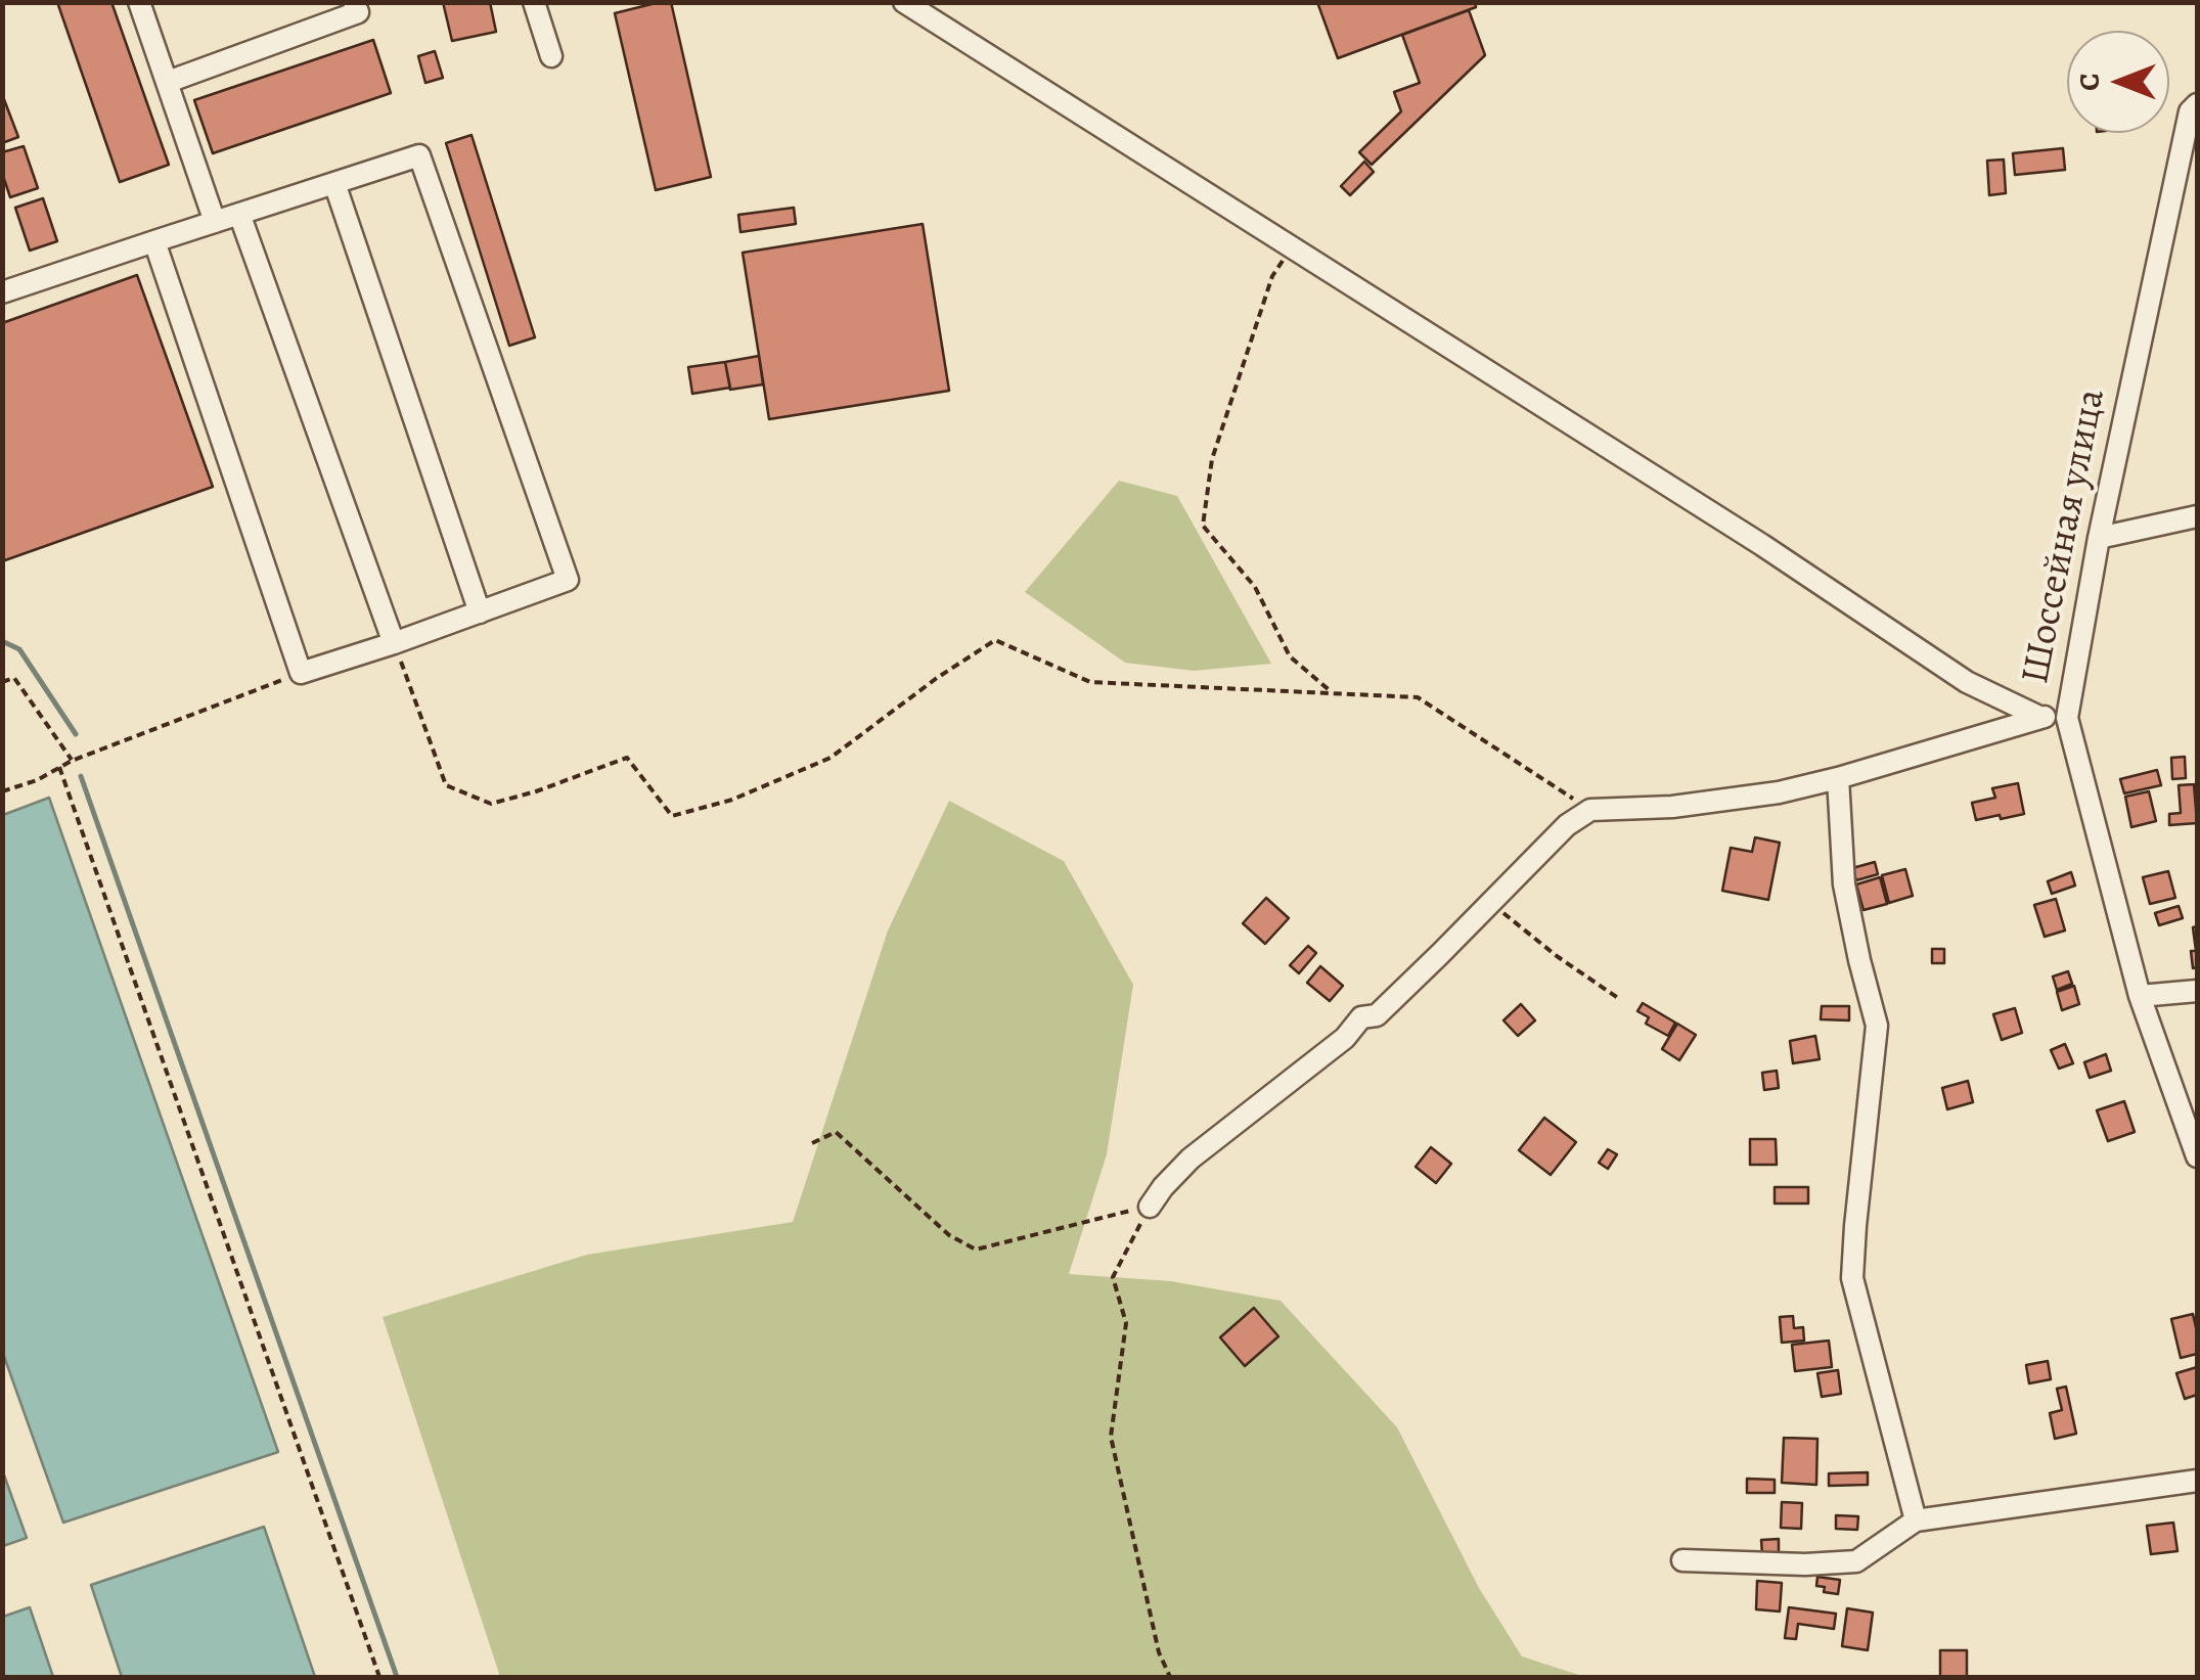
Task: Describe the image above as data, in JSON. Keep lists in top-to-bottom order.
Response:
{
  "streets": {
    "street": ["Шоссейная улица"]
  },
  "north": "left"
}
